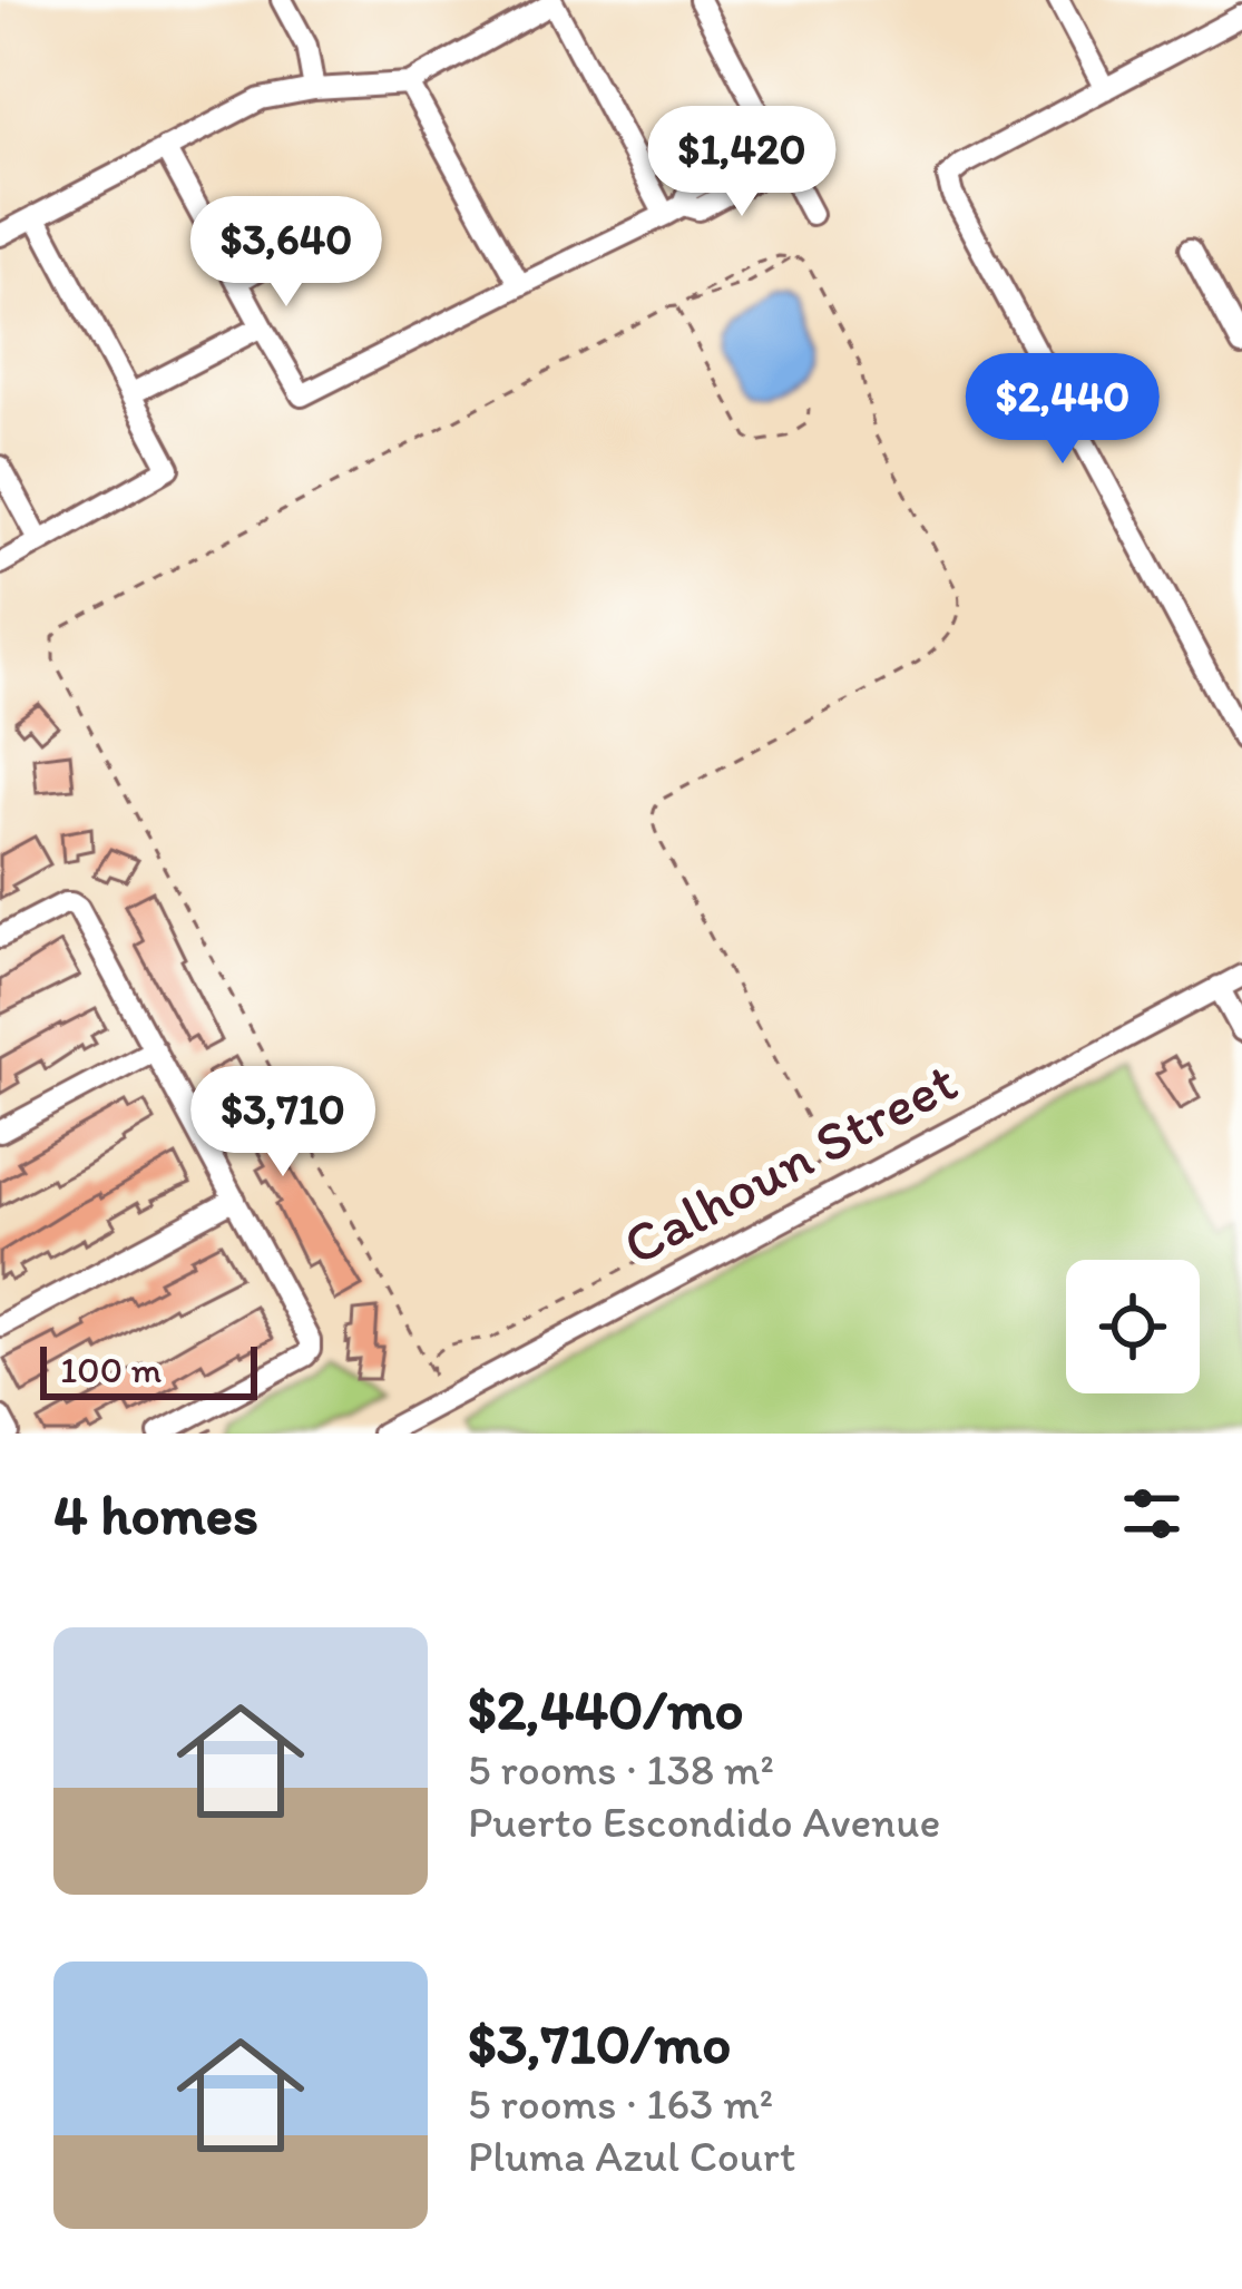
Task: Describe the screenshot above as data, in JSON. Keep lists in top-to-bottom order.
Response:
{
  "streets": {
    "street": ["Calhoun Street"]
  },
  "scale_bar": "100 m",
  "page": {
    "price": [
      "$1,420",
      "$3,640",
      "$2,440",
      "$3,710"
    ],
    "scale": "100 m",
    "heading": "4 homes",
    "list": [
      {
        "name": "$2,440/mo",
        "note": "5 rooms · 138 m² · Puerto Escondido Avenue"
      },
      {
        "name": "$3,710/mo",
        "note": "5 rooms · 163 m² · Pluma Azul Court"
      }
    ]
  }
}
